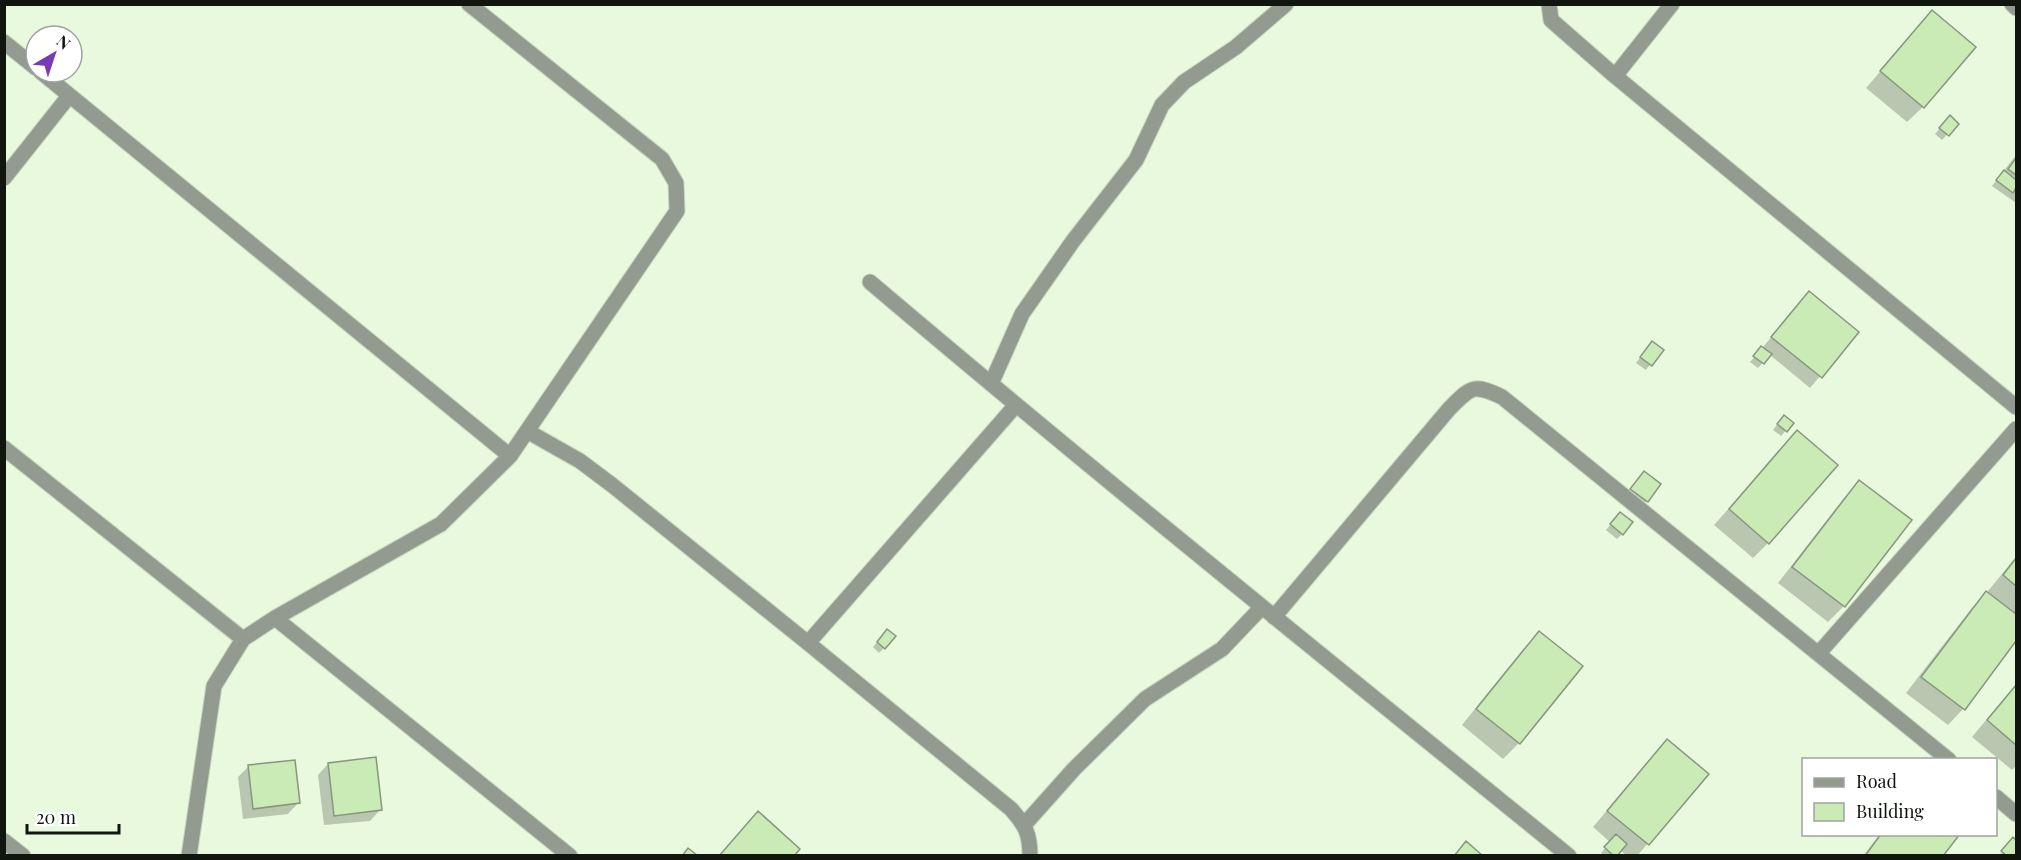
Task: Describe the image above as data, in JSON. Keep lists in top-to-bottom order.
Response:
{
  "legend": ["Road", "Building"],
  "scale_bar": "20 m",
  "north": "top right"
}
